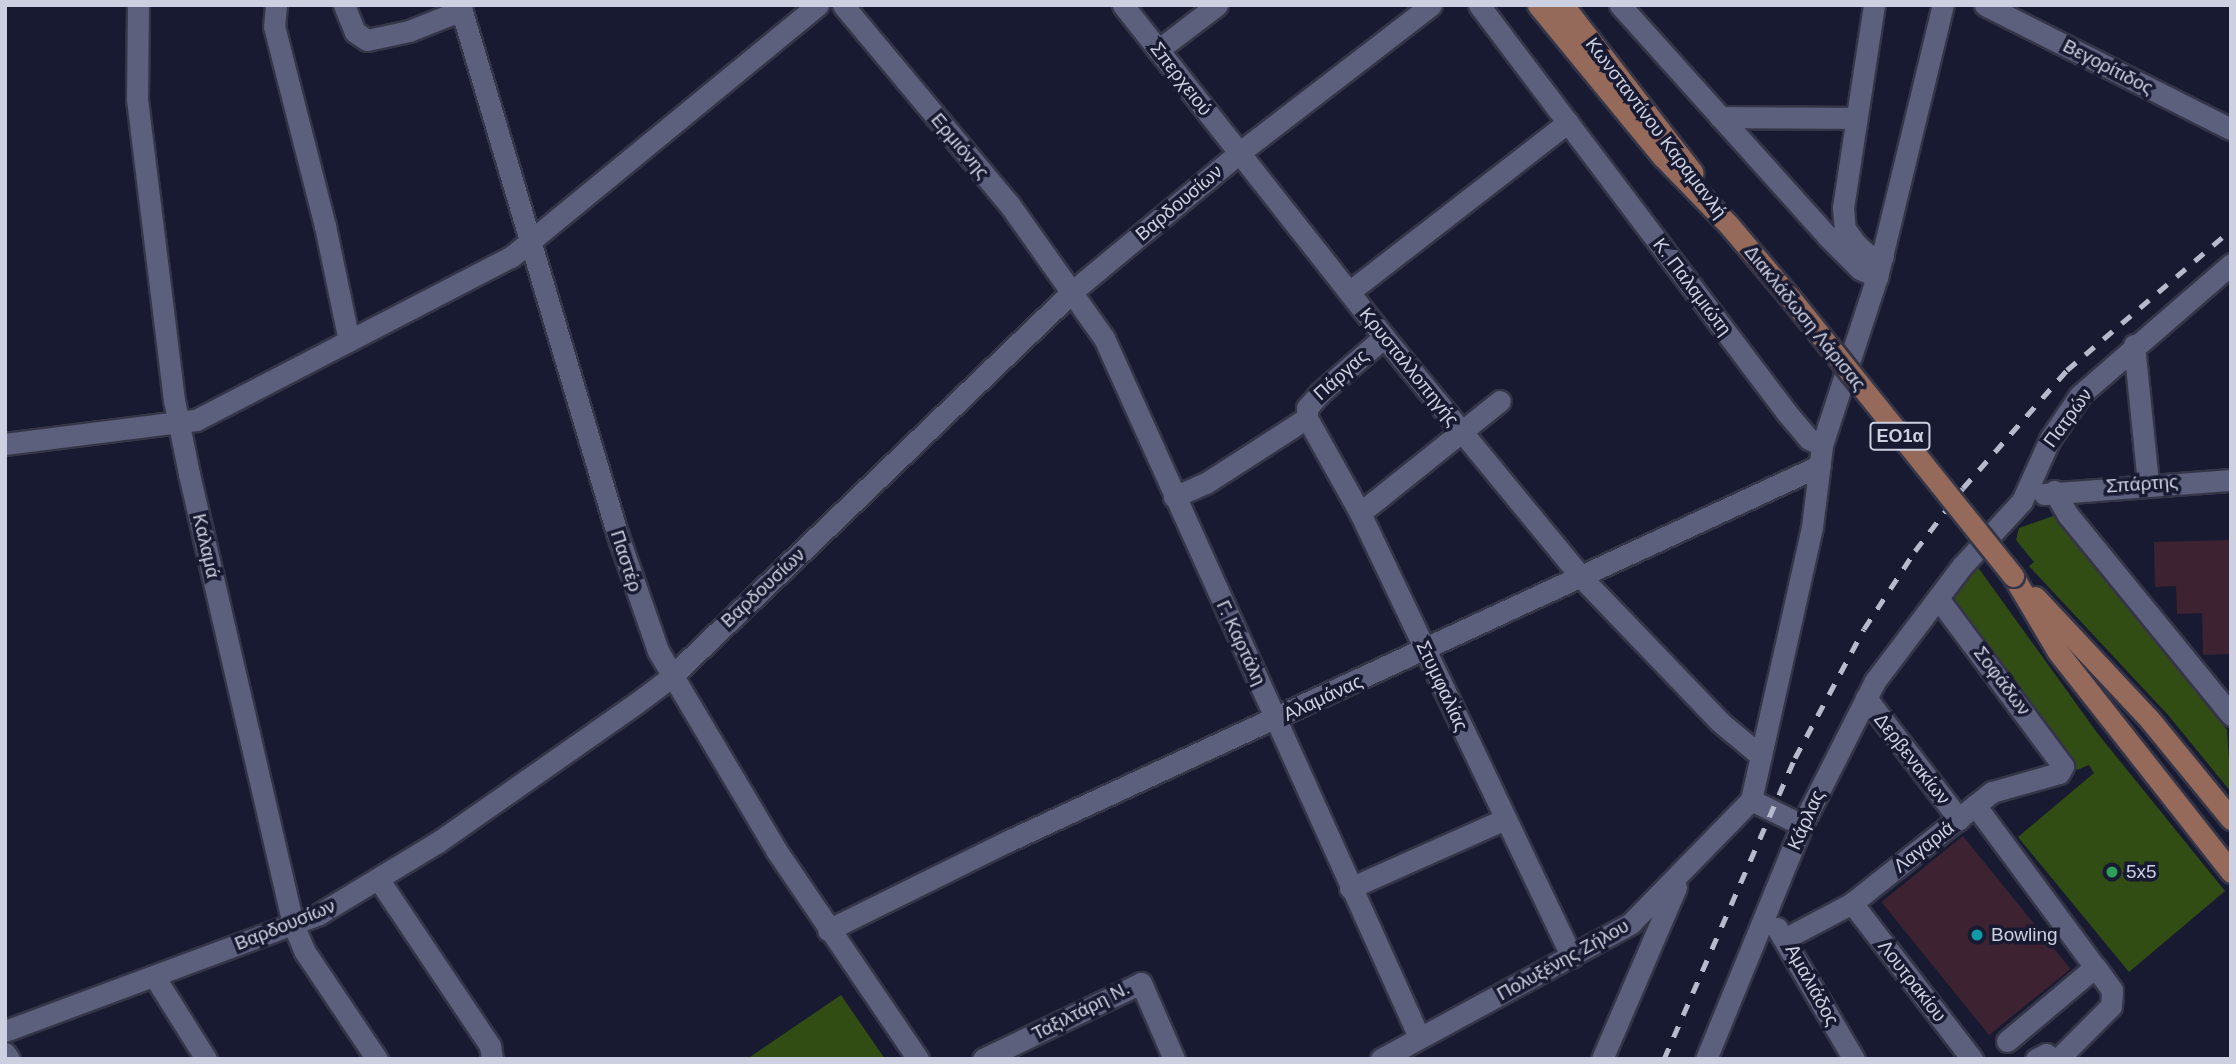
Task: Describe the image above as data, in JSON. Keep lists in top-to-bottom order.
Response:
{
  "streets": {
    "main road": ["Κωνσταντίνου Καραμανλή", "Διακλάδωση Λάρισας", "ΕΟ1α"],
    "street": [
      "Βεγορίτιδος",
      "Σπερχειού",
      "Ερμιόνης",
      "Βαρδουσίων",
      "Κ. Παλαμιώτη",
      "Κρυσταλλοπηγής",
      "Πάργας",
      "Πατρών",
      "Σπάρτης",
      "Καλαμά",
      "Παστέρ",
      "Γ. Καρτάλη",
      "Σοφάδων",
      "Στυμφαλίας",
      "Αλαμάνας",
      "Δερβενακίων",
      "Κάρλας",
      "Λαγαριά",
      "Πολυξένης Ζήλου",
      "Λουτρακίου",
      "Αμαλιάδος",
      "Ταξιλτάρη Ν."
    ]
  },
  "crossings": [
    ["Σπερχειού", "Βαρδουσίων"],
    ["Σπερχειού", "Κρυσταλλοπηγής"],
    ["Κωνσταντίνου Καραμανλή", "Διακλάδωση Λάρισας"],
    ["Ερμιόνης", "Βαρδουσίων"],
    ["Ερμιόνης", "Γ. Καρτάλη"],
    ["Βαρδουσίων", "Κρυσταλλοπηγής"],
    ["Βαρδουσίων", "Καλαμά"],
    ["Βαρδουσίων", "Παστέρ"],
    ["Βαρδουσίων", "Γ. Καρτάλη"],
    ["Κρυσταλλοπηγής", "Πάργας"],
    ["Κρυσταλλοπηγής", "Αλαμάνας"],
    ["Πάργας", "Στυμφαλίας"],
    ["Πατρών", "Σπάρτης"],
    ["Πατρών", "Σοφάδων"],
    ["Πατρών", "Κάρλας"],
    ["Παστέρ", "Αλαμάνας"],
    ["Γ. Καρτάλη", "Αλαμάνας"],
    ["Γ. Καρτάλη", "Πολυξένης Ζήλου"],
    ["Σοφάδων", "Κάρλας"],
    ["Σοφάδων", "Λαγαριά"],
    ["Στυμφαλίας", "Αλαμάνας"],
    ["Στυμφαλίας", "Πολυξένης Ζήλου"],
    ["Δερβενακίων", "Κάρλας"],
    ["Δερβενακίων", "Λαγαριά"],
    ["Κάρλας", "Αμαλιάδος"],
    ["Λαγαριά", "Λουτρακίου"],
    ["Λαγαριά", "Αμαλιάδος"]
  ],
  "places": ["5x5", "Bowling"]
}
